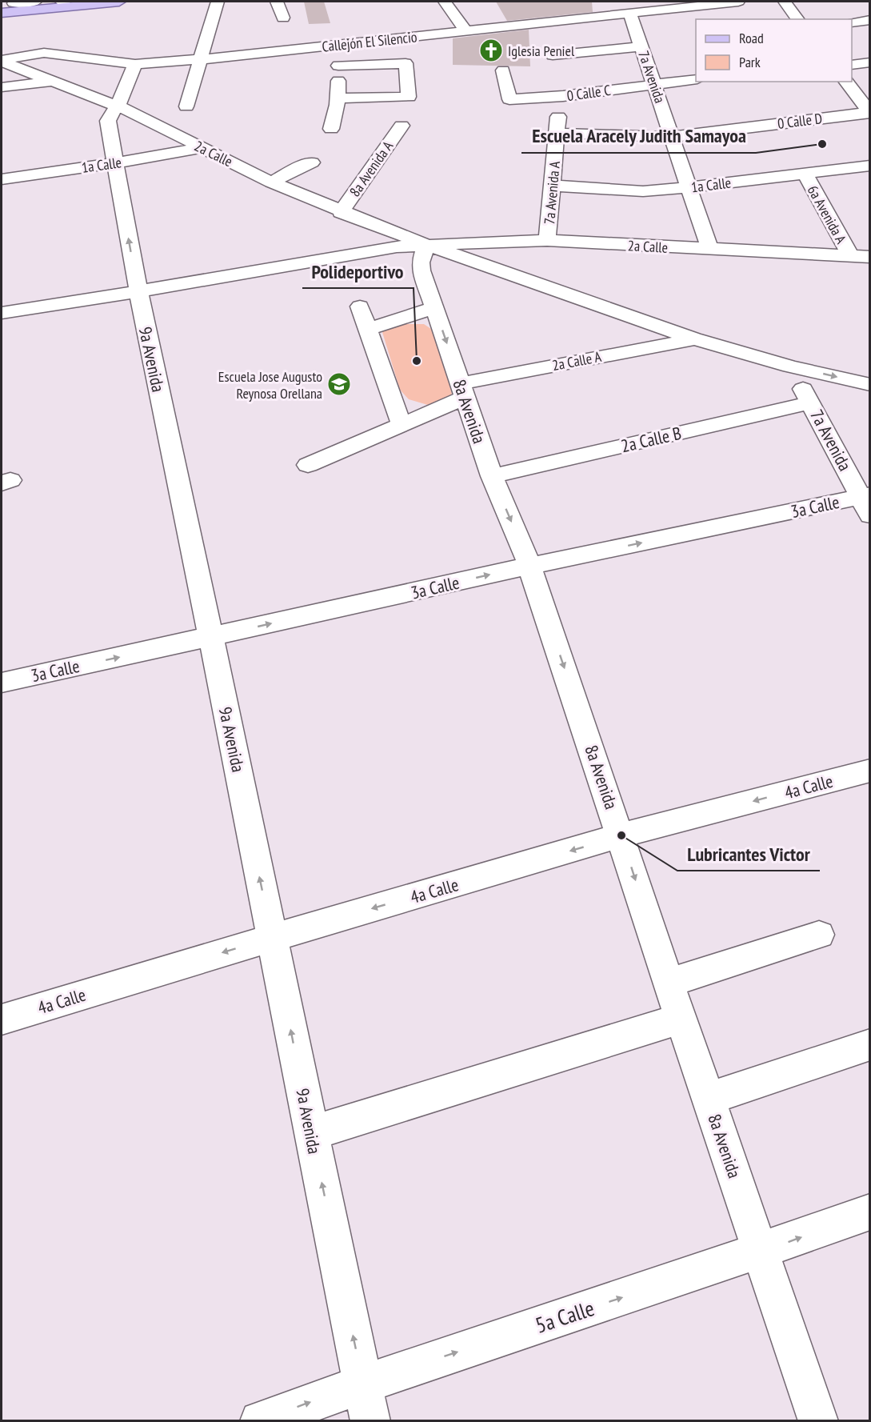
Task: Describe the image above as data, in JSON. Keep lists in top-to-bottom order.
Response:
{
  "streets": {
    "street": [
      "Callejón El Silencio",
      "7a Avenida",
      "0 Calle C",
      "0 Calle D",
      "2a Calle",
      "1a Calle",
      "8a Avenida A",
      "7a Avenida A",
      "6a Avenida A",
      "9a Avenida",
      "2a Calle A",
      "8a Avenida",
      "2a Calle B",
      "3a Calle",
      "4a Calle",
      "5a Calle"
    ]
  },
  "crossings": [
    ["Callejón El Silencio", "7a Avenida"],
    ["Callejón El Silencio", "2a Calle"],
    ["Callejón El Silencio", "9a Avenida"],
    ["7a Avenida", "0 Calle C"],
    ["7a Avenida", "0 Calle D"],
    ["7a Avenida", "2a Calle"],
    ["7a Avenida", "1a Calle"],
    ["7a Avenida", "2a Calle B"],
    ["7a Avenida", "3a Calle"],
    ["0 Calle D", "7a Avenida A"],
    ["2a Calle", "1a Calle"],
    ["2a Calle", "8a Avenida A"],
    ["2a Calle", "7a Avenida A"],
    ["2a Calle", "6a Avenida A"],
    ["2a Calle", "9a Avenida"],
    ["2a Calle", "8a Avenida"],
    ["1a Calle", "7a Avenida A"],
    ["1a Calle", "6a Avenida A"],
    ["1a Calle", "9a Avenida"],
    ["9a Avenida", "3a Calle"],
    ["9a Avenida", "4a Calle"],
    ["9a Avenida", "5a Calle"],
    ["2a Calle A", "8a Avenida"],
    ["8a Avenida", "2a Calle B"],
    ["8a Avenida", "3a Calle"],
    ["8a Avenida", "4a Calle"],
    ["8a Avenida", "5a Calle"]
  ],
  "one_way": [
    "9a Avenida",
    "8a Avenida",
    "3a Calle",
    "5a Calle"
  ],
  "places": {
    "church": ["Iglesia Peniel"],
    "other": ["Escuela Aracely Judith Samayoa", "Polideportivo", "Lubricantes Victor"],
    "school or university": ["Escuela Jose Augusto Reynosa Orellana"]
  },
  "legend": ["Road", "Park"]
}
